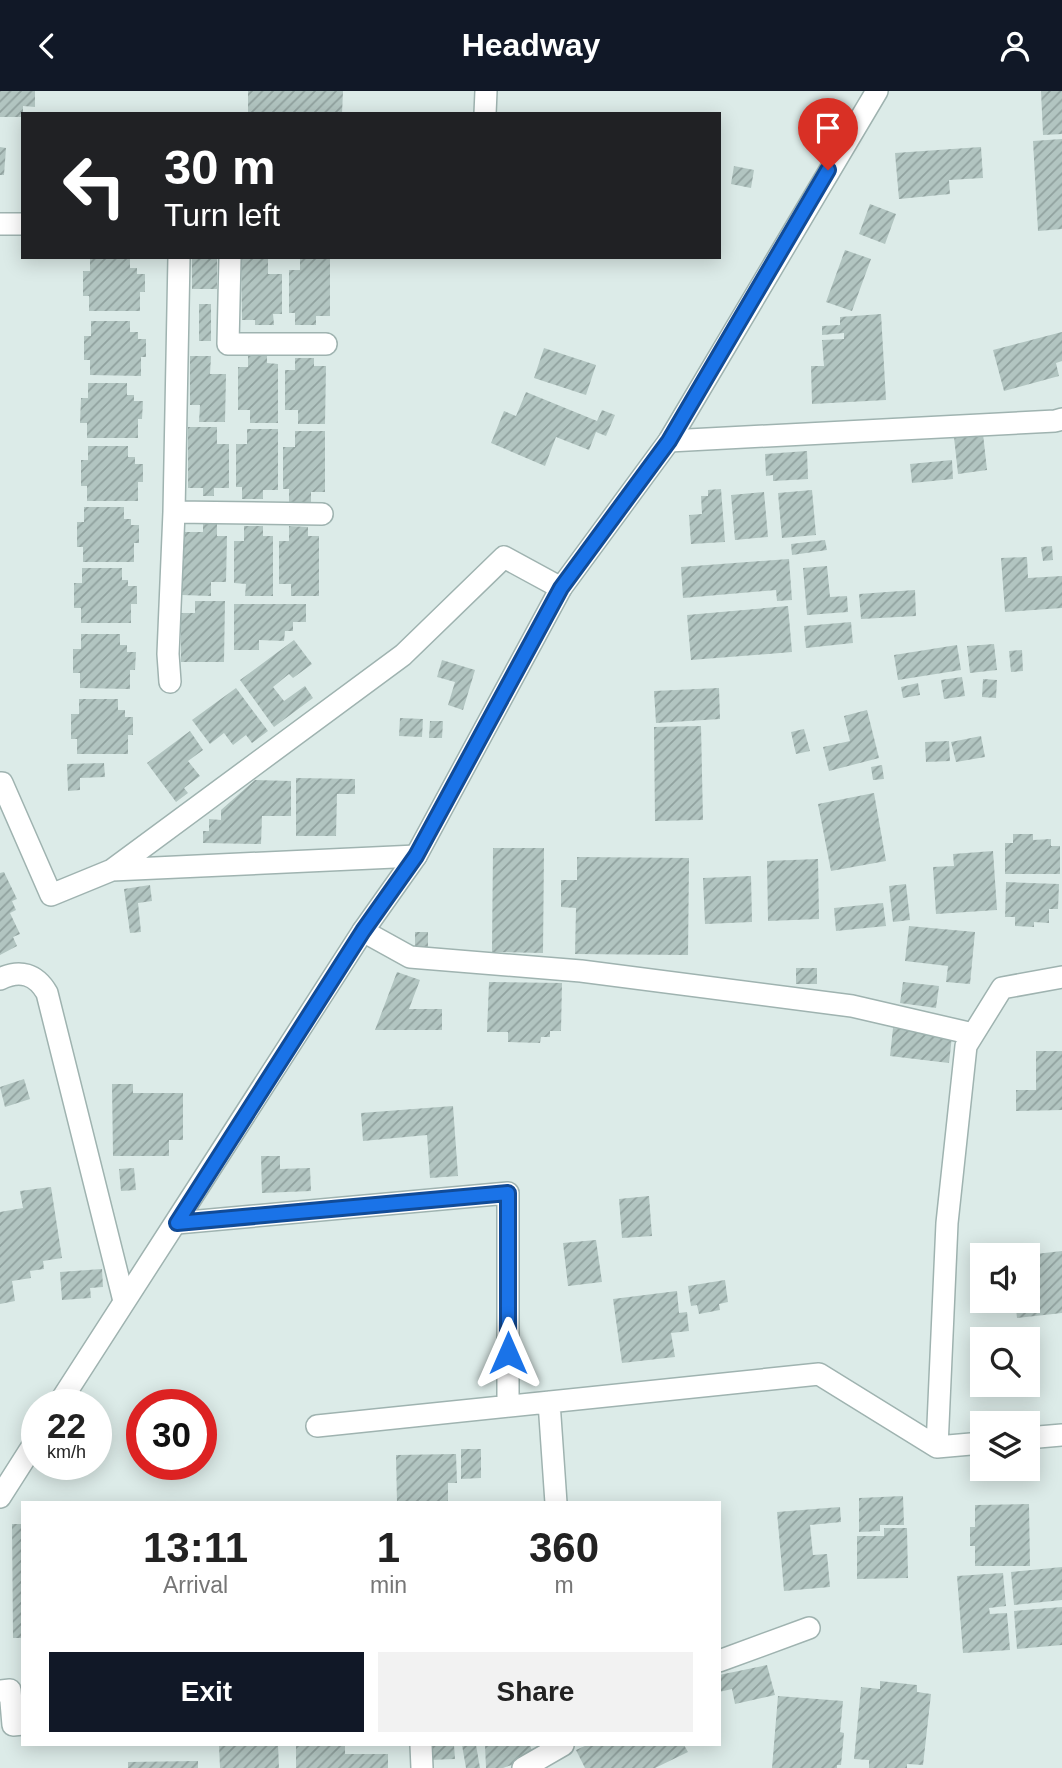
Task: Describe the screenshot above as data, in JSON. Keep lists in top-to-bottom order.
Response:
{
  "page": {
    "header": "Headway",
    "turn": ["30 m", "Turn left"],
    "speed": "22 km/h",
    "limit": "30",
    "eta": [
      "13:11",
      "Arrival",
      "1",
      "min",
      "360",
      "m"
    ],
    "buttons": ["Exit", "Share"]
  }
}
